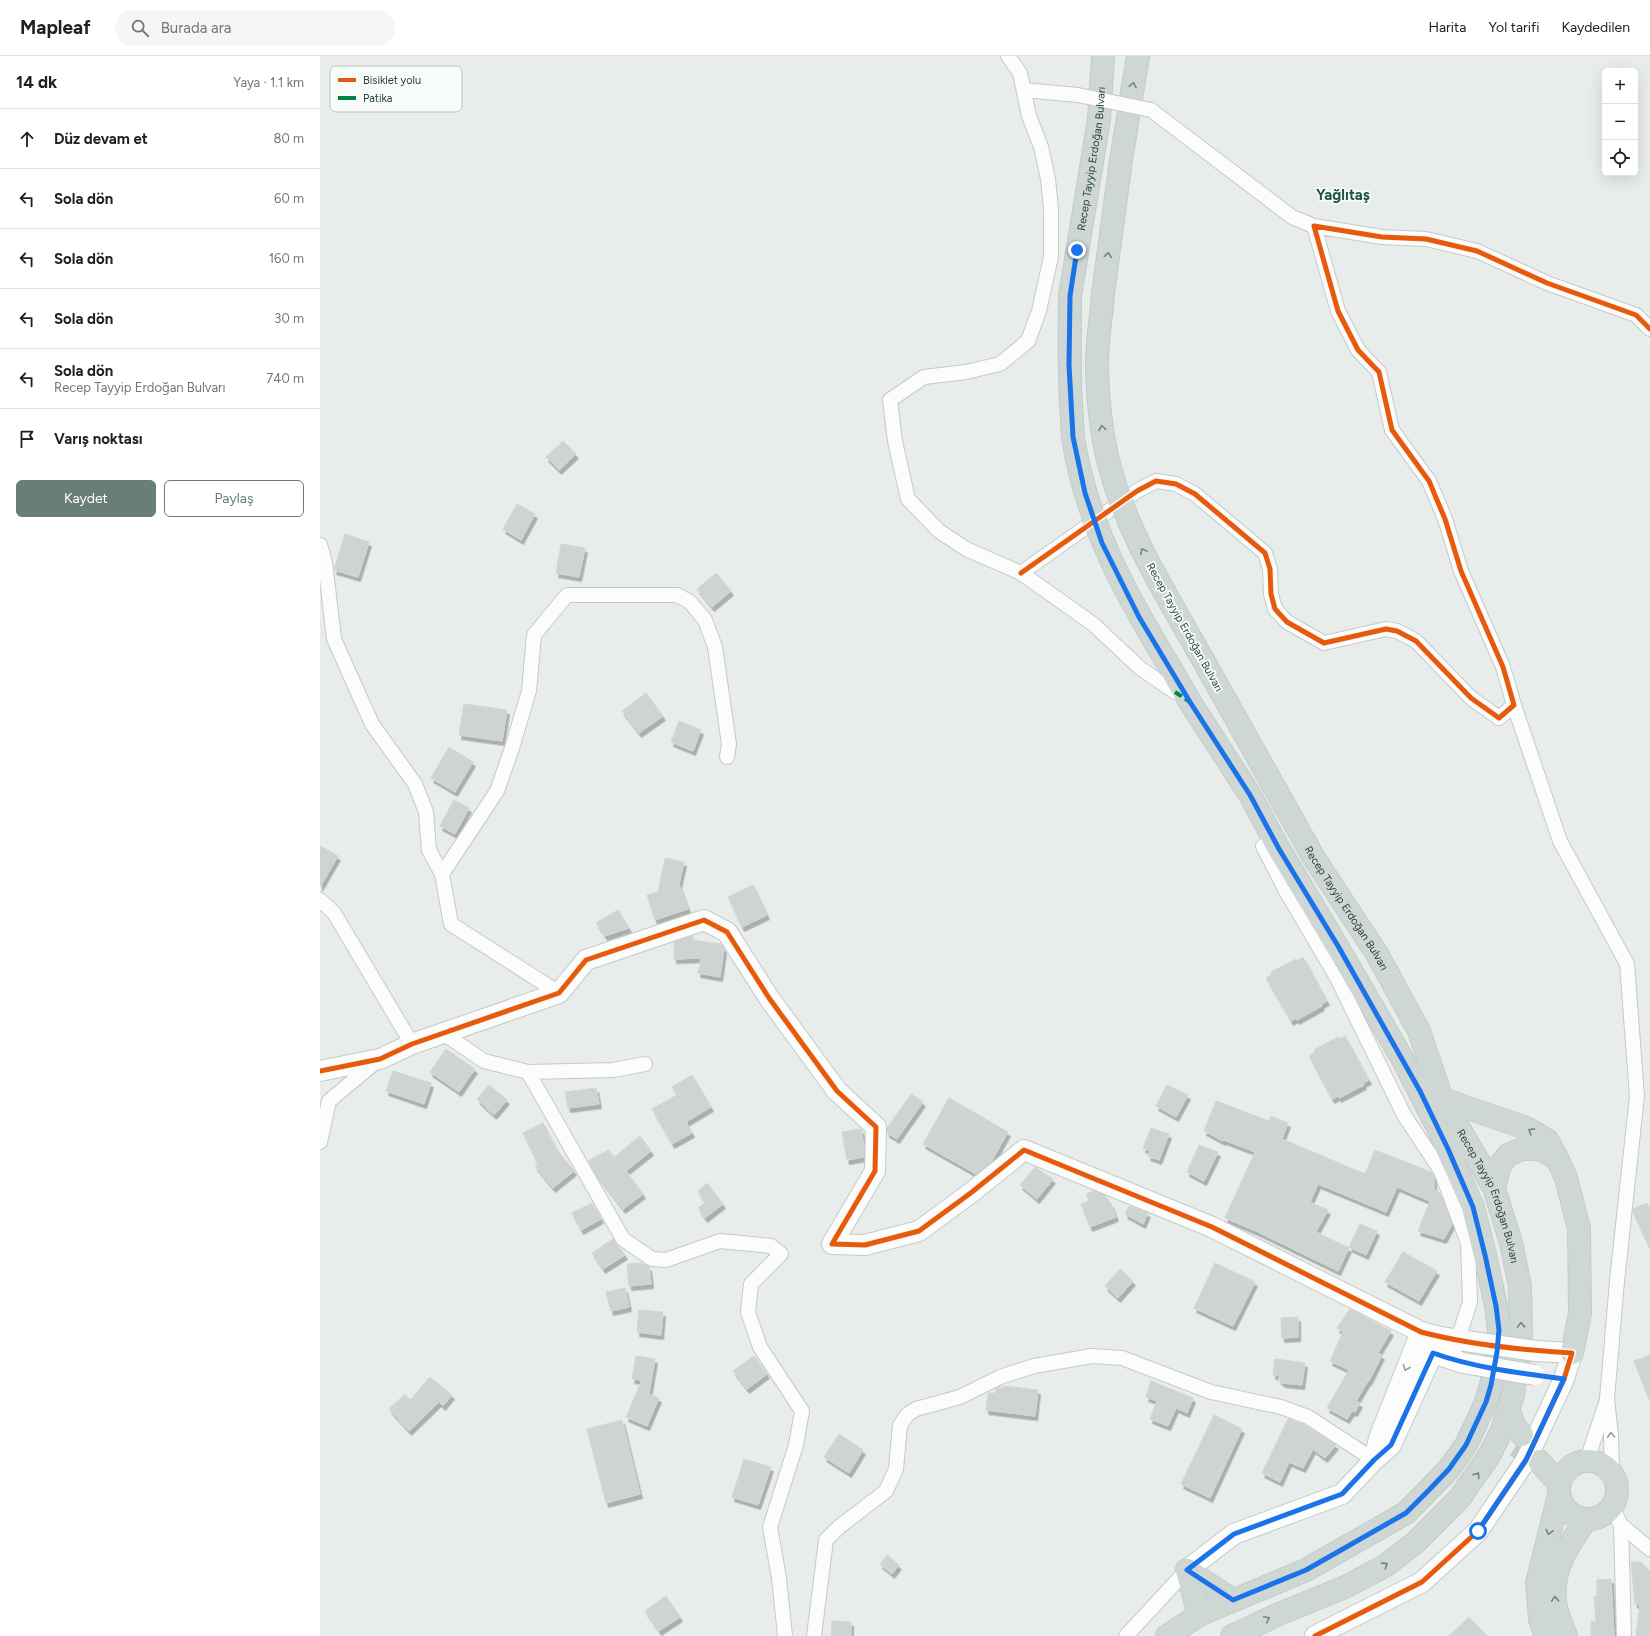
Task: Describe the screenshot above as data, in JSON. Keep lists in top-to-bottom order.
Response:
{
  "streets": {
    "main road": ["Recep Tayyip Erdoğan Bulvarı"]
  },
  "districts": ["Yağlıtaş"],
  "legend": ["Bisiklet yolu", "Patika"],
  "page": {
    "header": "Mapleaf",
    "search": "Burada ara",
    "nav": ["Harita", "Yol tarifi", "Kaydedilen"],
    "heading": ["14 dk", "Yaya · 1.1 km"],
    "map_buttons": ["+", "−"],
    "list": [
      ["Düz devam et", "80 m"],
      ["Sola dön", "60 m"],
      ["Sola dön", "160 m"],
      ["Sola dön", "30 m"],
      ["Sola dön", "Recep Tayyip Erdoğan Bulvarı", "740 m"],
      "Varış noktası"
    ],
    "buttons": ["Kaydet", "Paylaş"]
  }
}
